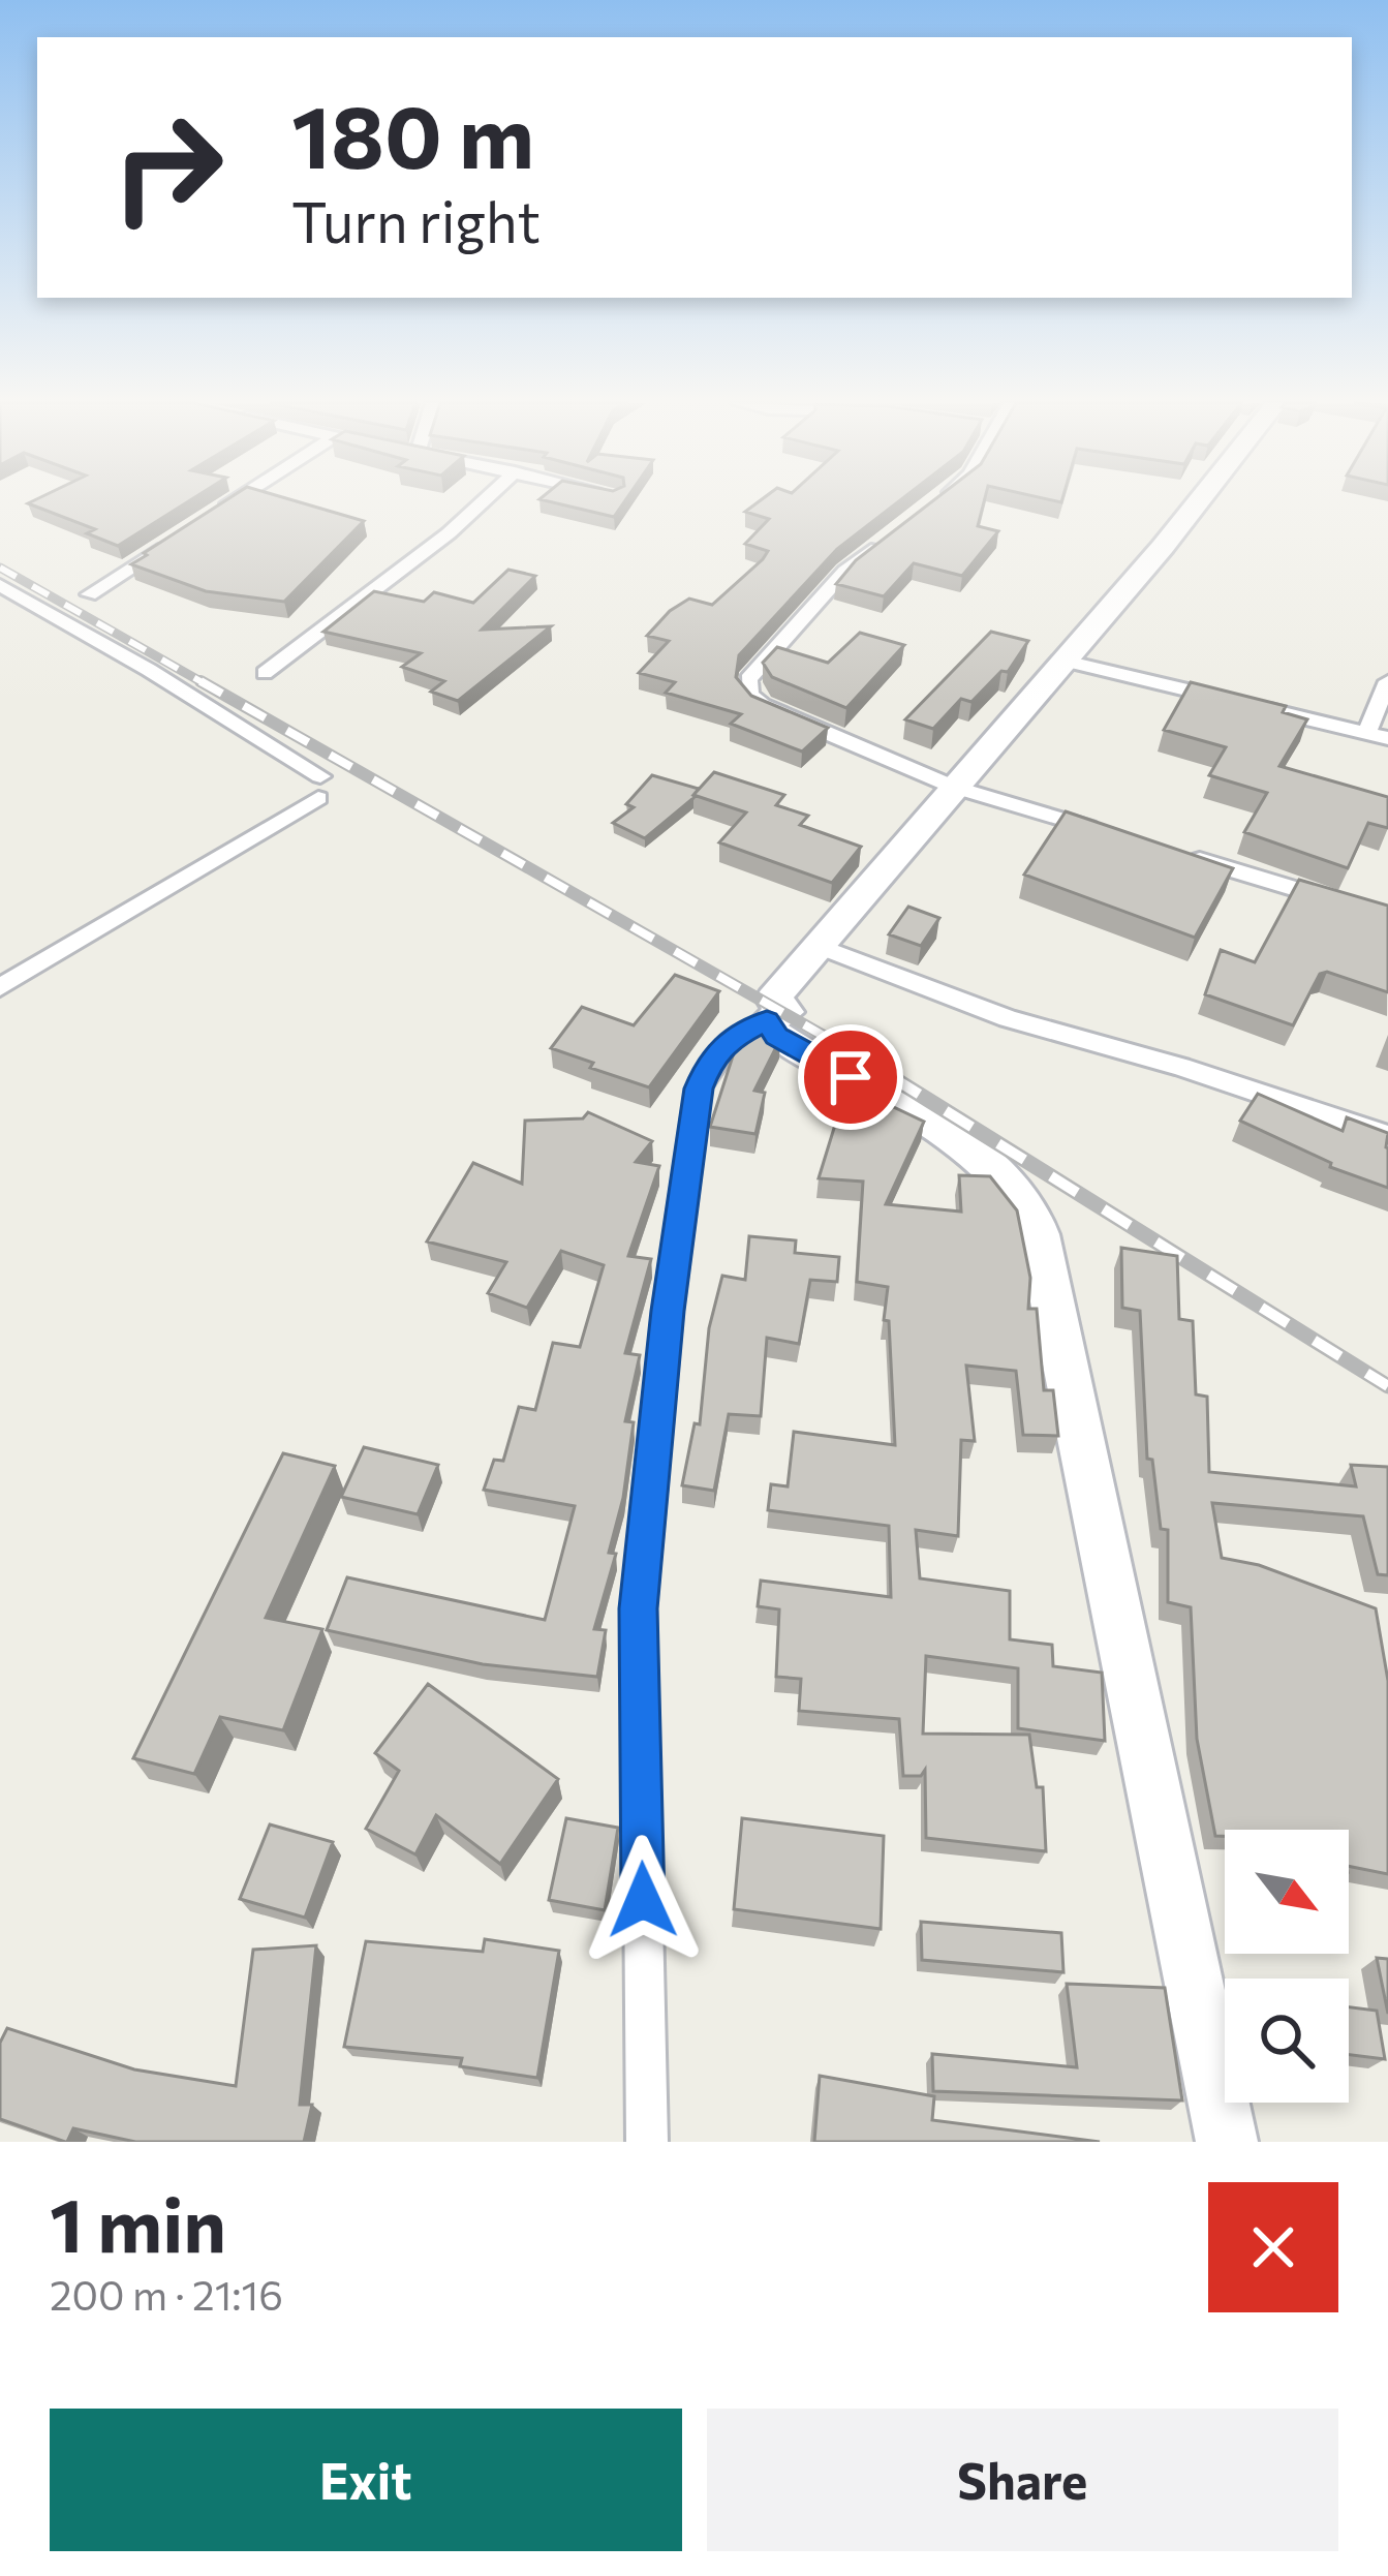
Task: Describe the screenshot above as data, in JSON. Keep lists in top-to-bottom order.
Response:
{
  "north": "bottom right",
  "page": {
    "turn": ["180 m", "Turn right"],
    "heading": ["1 min", "200 m · 21:16"],
    "buttons": ["Exit", "Share"]
  }
}
